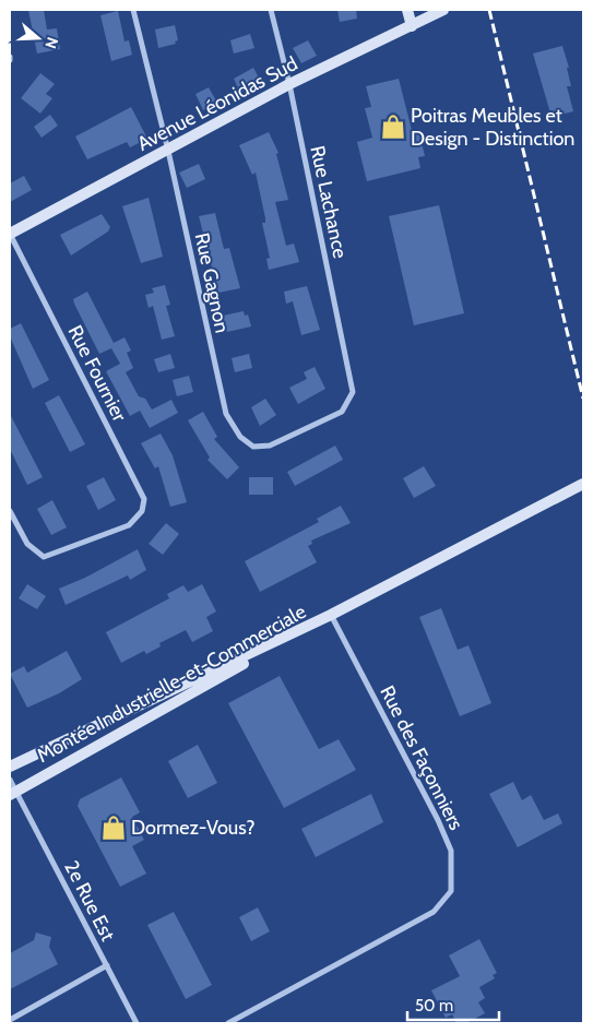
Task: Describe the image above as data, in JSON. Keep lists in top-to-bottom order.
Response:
{
  "streets": {
    "main road": ["Avenue Léonidas Sud", "Montée Industrielle-et-Commerciale"],
    "street": [
      "Rue Lachance",
      "Rue Gagnon",
      "Rue Fournier",
      "Rue des Façonniers",
      "2e Rue Est"
    ]
  },
  "crossings": [
    ["Avenue Léonidas Sud", "Rue Lachance"],
    ["Avenue Léonidas Sud", "Rue Gagnon"],
    ["Avenue Léonidas Sud", "Rue Fournier"],
    ["Rue Lachance", "Rue Gagnon"],
    ["Montée Industrielle-et-Commerciale", "Rue des Façonniers"],
    ["Montée Industrielle-et-Commerciale", "2e Rue Est"]
  ],
  "places": {
    "shop": ["Poitras Meubles et Design - Distinction", "Dormez-Vous?"]
  },
  "scale_bar": "50 m",
  "north": "right"
}
